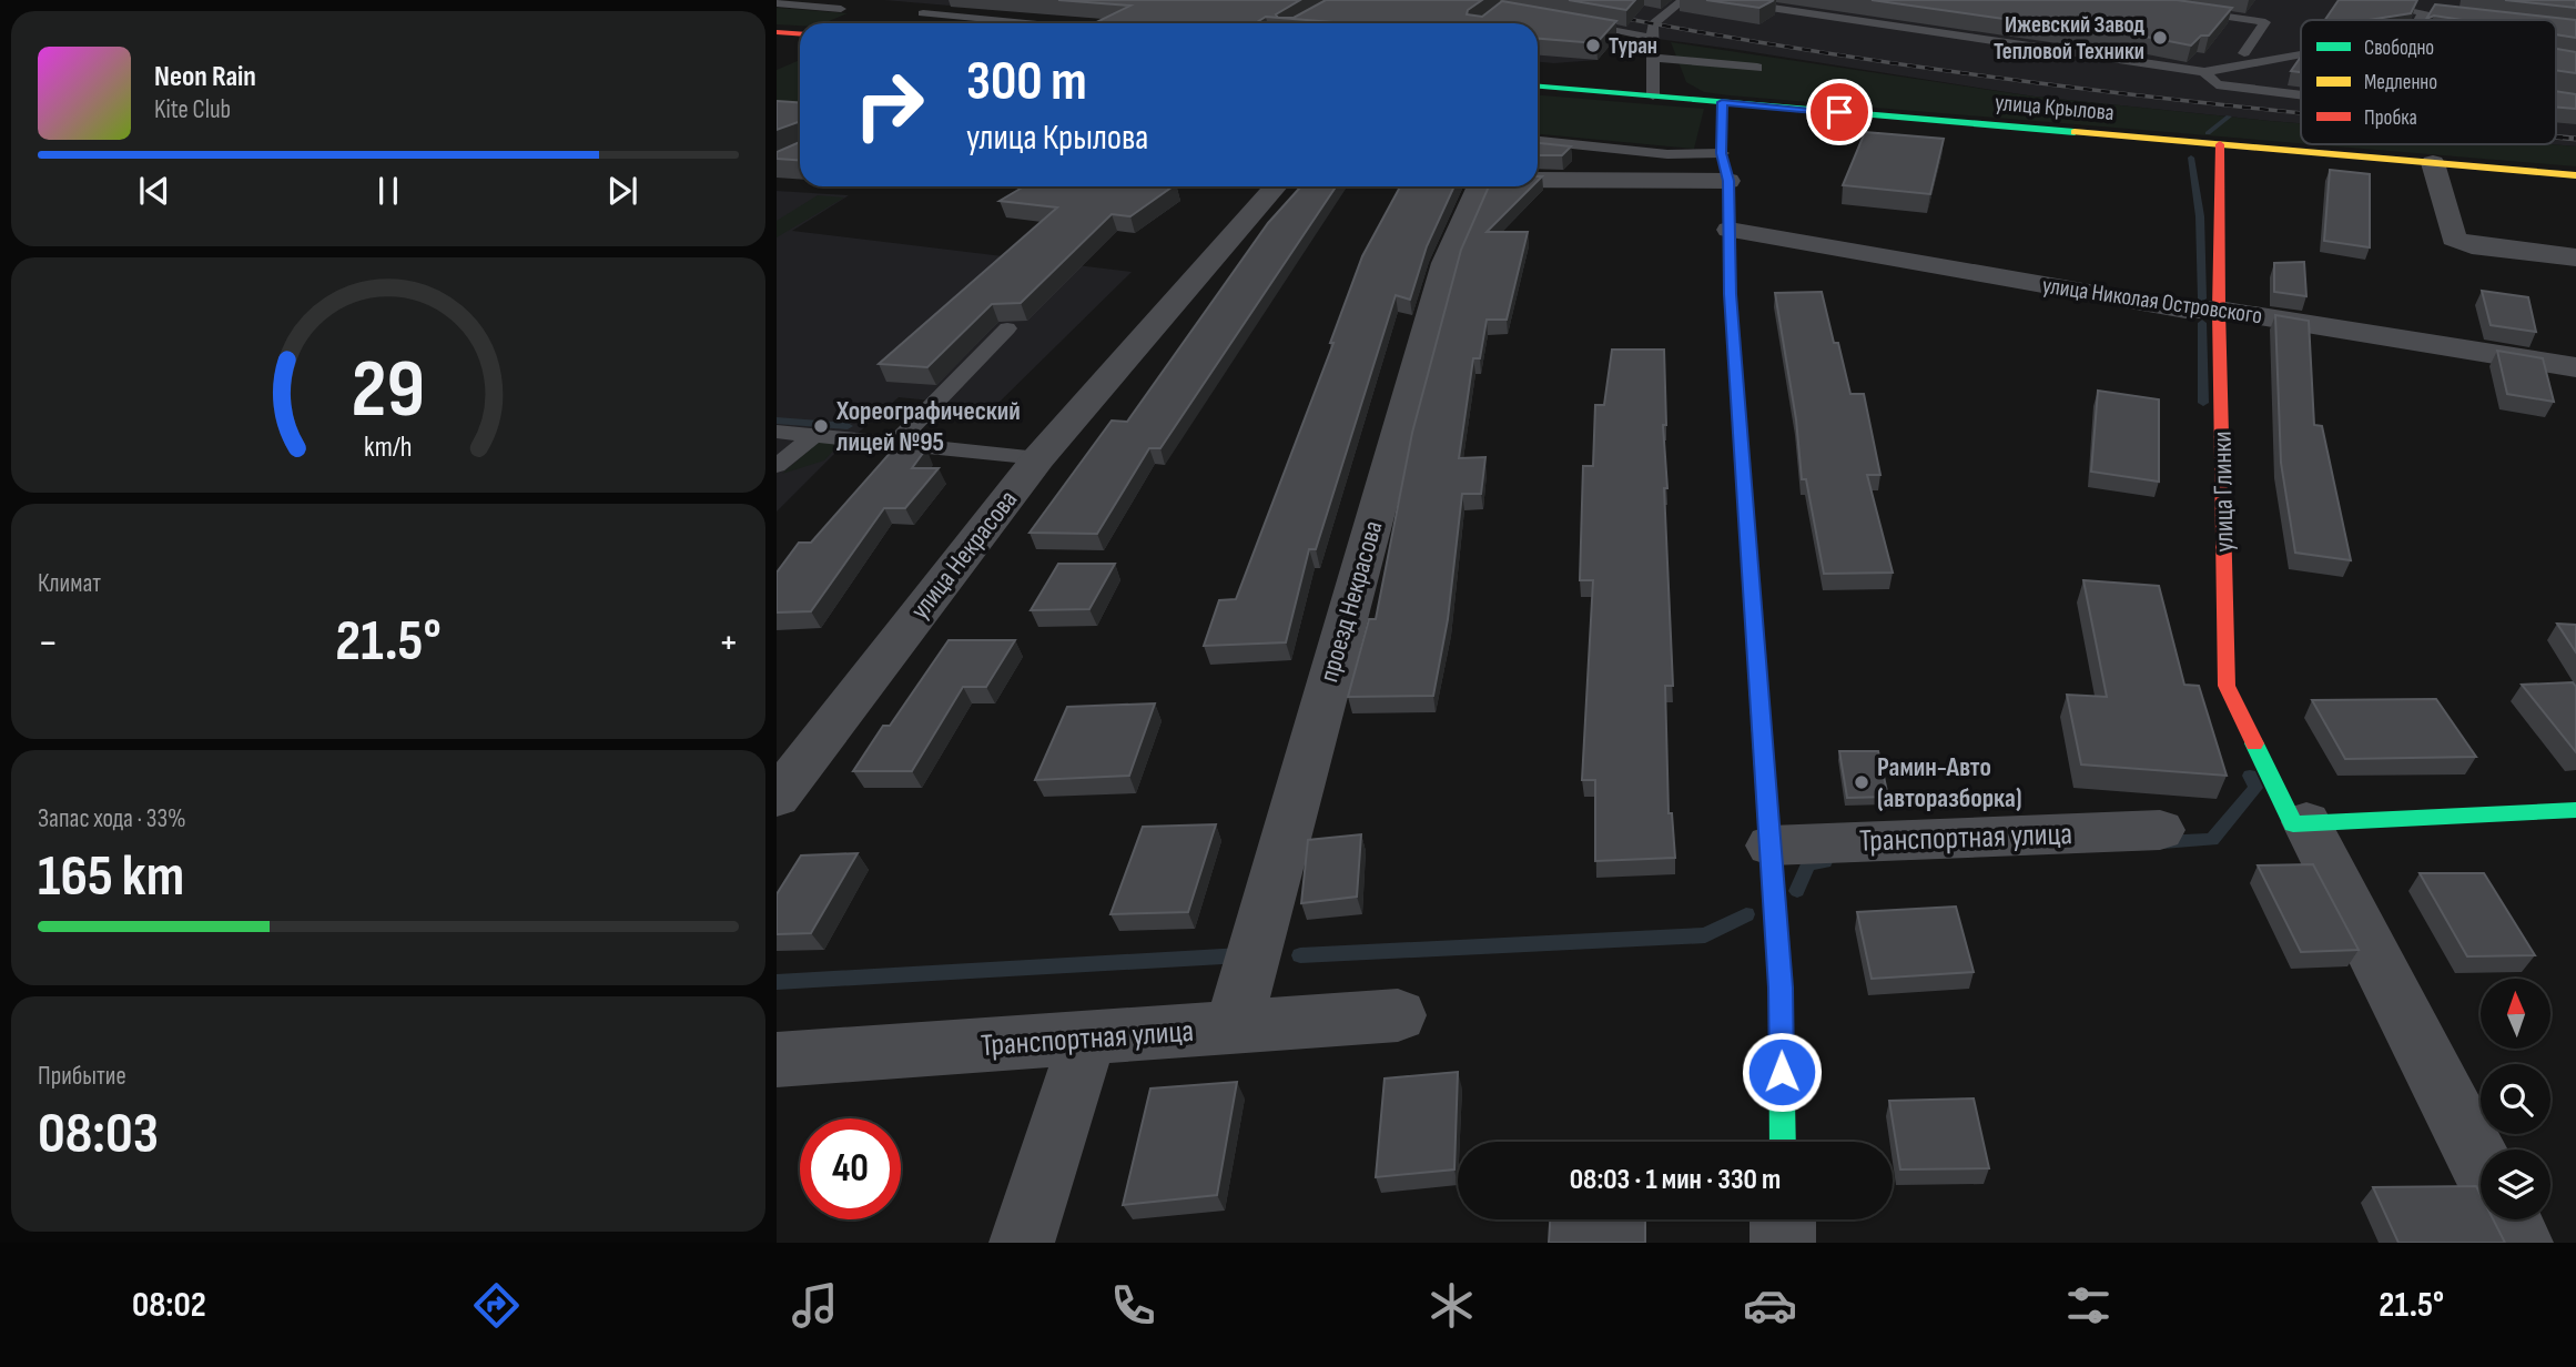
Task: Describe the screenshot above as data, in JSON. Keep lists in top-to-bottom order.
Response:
{
  "streets": {
    "street": [
      "улица Крылова",
      "улица Николая Островского",
      "улица Глинки",
      "улица Некрасова",
      "проезд Некрасова",
      "Транспортная улица"
    ]
  },
  "crossings": [
    ["улица Крылова", "улица Глинки"],
    ["улица Николая Островского", "улица Глинки"],
    ["проезд Некрасова", "Транспортная улица"]
  ],
  "places": [
    "Ижевский Завод Тепловой Техники",
    "Туран",
    "Хореографический лицей №95",
    "Рамин-Авто (авторазборка)"
  ],
  "legend": ["Свободно", "Медленно", "Пробка"],
  "north": "top",
  "page": {
    "turn": ["300 m", "улица Крылова"],
    "song": ["Neon Rain", "Kite Club"],
    "tile": [
      "Климат",
      ["Запас хода · 33%", "165 km"],
      ["Прибытие", "08:03"]
    ],
    "heat": ["−", "21.5°", "+"],
    "limit": "40",
    "trip": "08:03 · 1 мин · 330 m",
    "tabs": ["08:02", "21.5°"],
    "gauge": ["29", "km/h"]
  }
}
